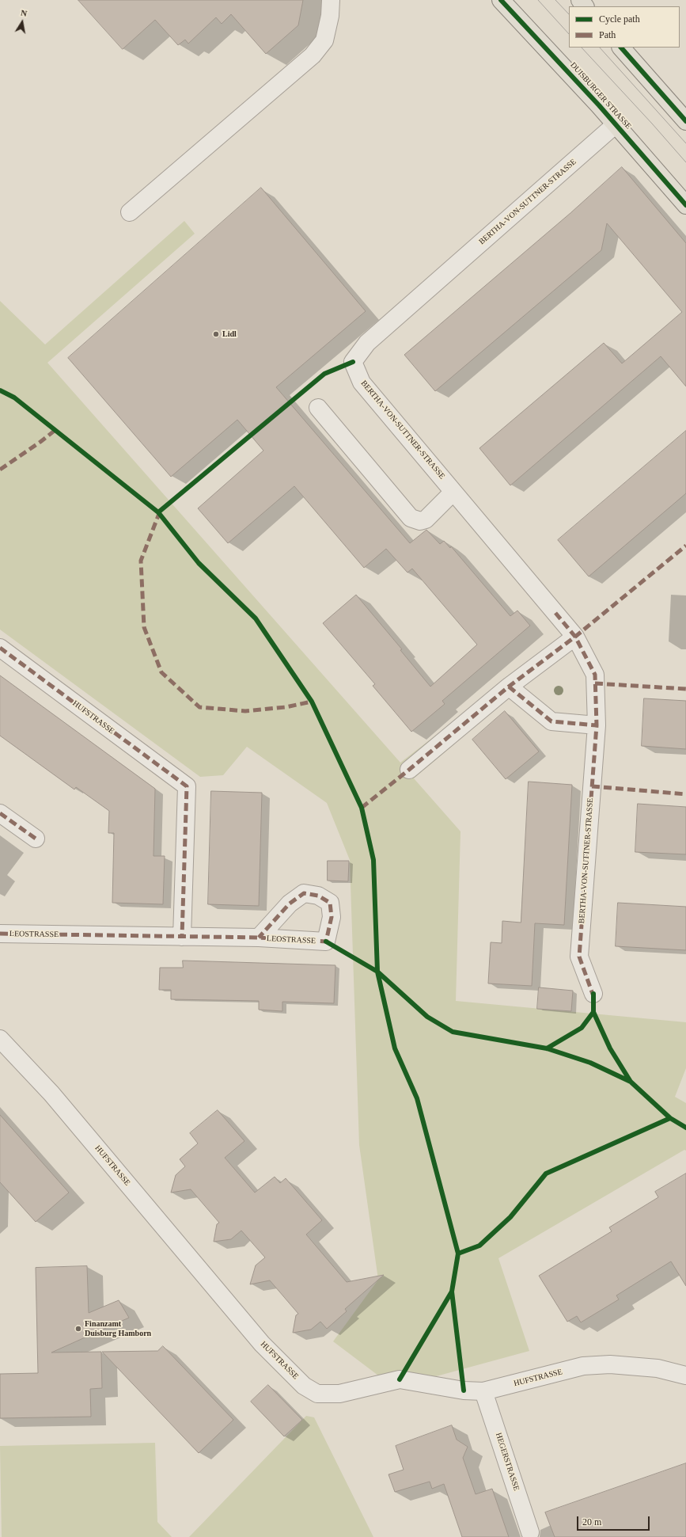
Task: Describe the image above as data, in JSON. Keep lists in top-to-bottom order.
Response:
{
  "streets": {
    "main road": ["DUISBURGER STRASSE"],
    "street": [
      "BERTHA-VON-SUTTNER-STRASSE",
      "HUFSTRASSE",
      "LEOSTRASSE",
      "HEGERSTRASSE"
    ]
  },
  "crossings": [
    ["DUISBURGER STRASSE", "BERTHA-VON-SUTTNER-STRASSE"],
    ["HUFSTRASSE", "LEOSTRASSE"],
    ["HUFSTRASSE", "HEGERSTRASSE"]
  ],
  "places": ["Lidl", "Finanzamt Duisburg Hamborn"],
  "legend": ["Cycle path", "Path"],
  "scale_bar": "20 m",
  "north": "top"
}
